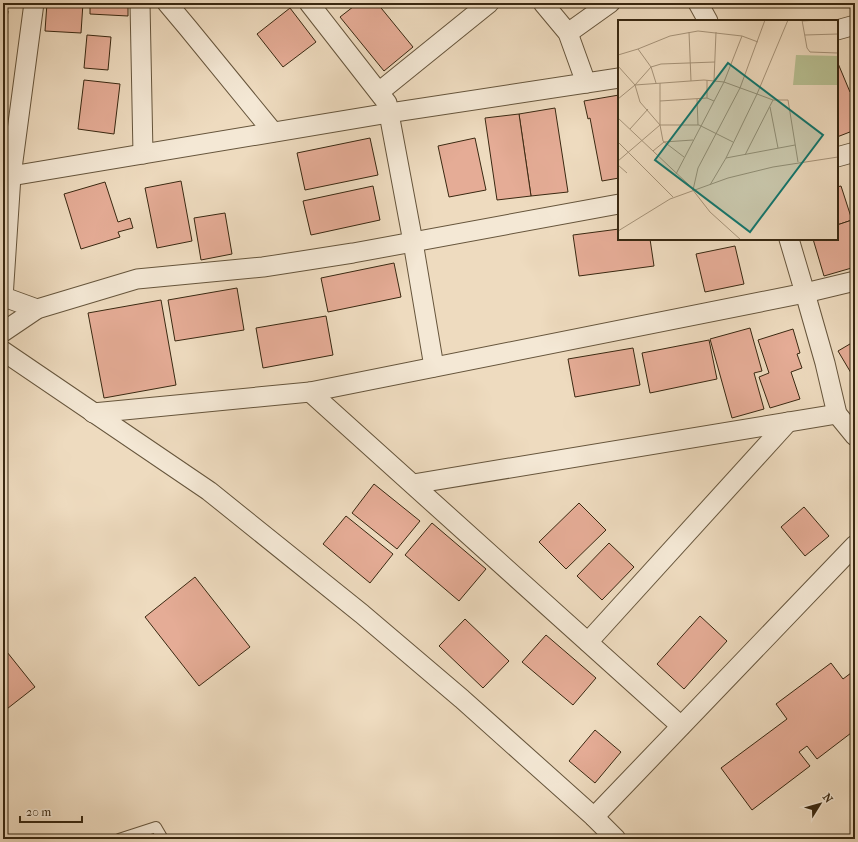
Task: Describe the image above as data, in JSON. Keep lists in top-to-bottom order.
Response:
{
  "scale_bar": "20 m",
  "north": "top right"
}
